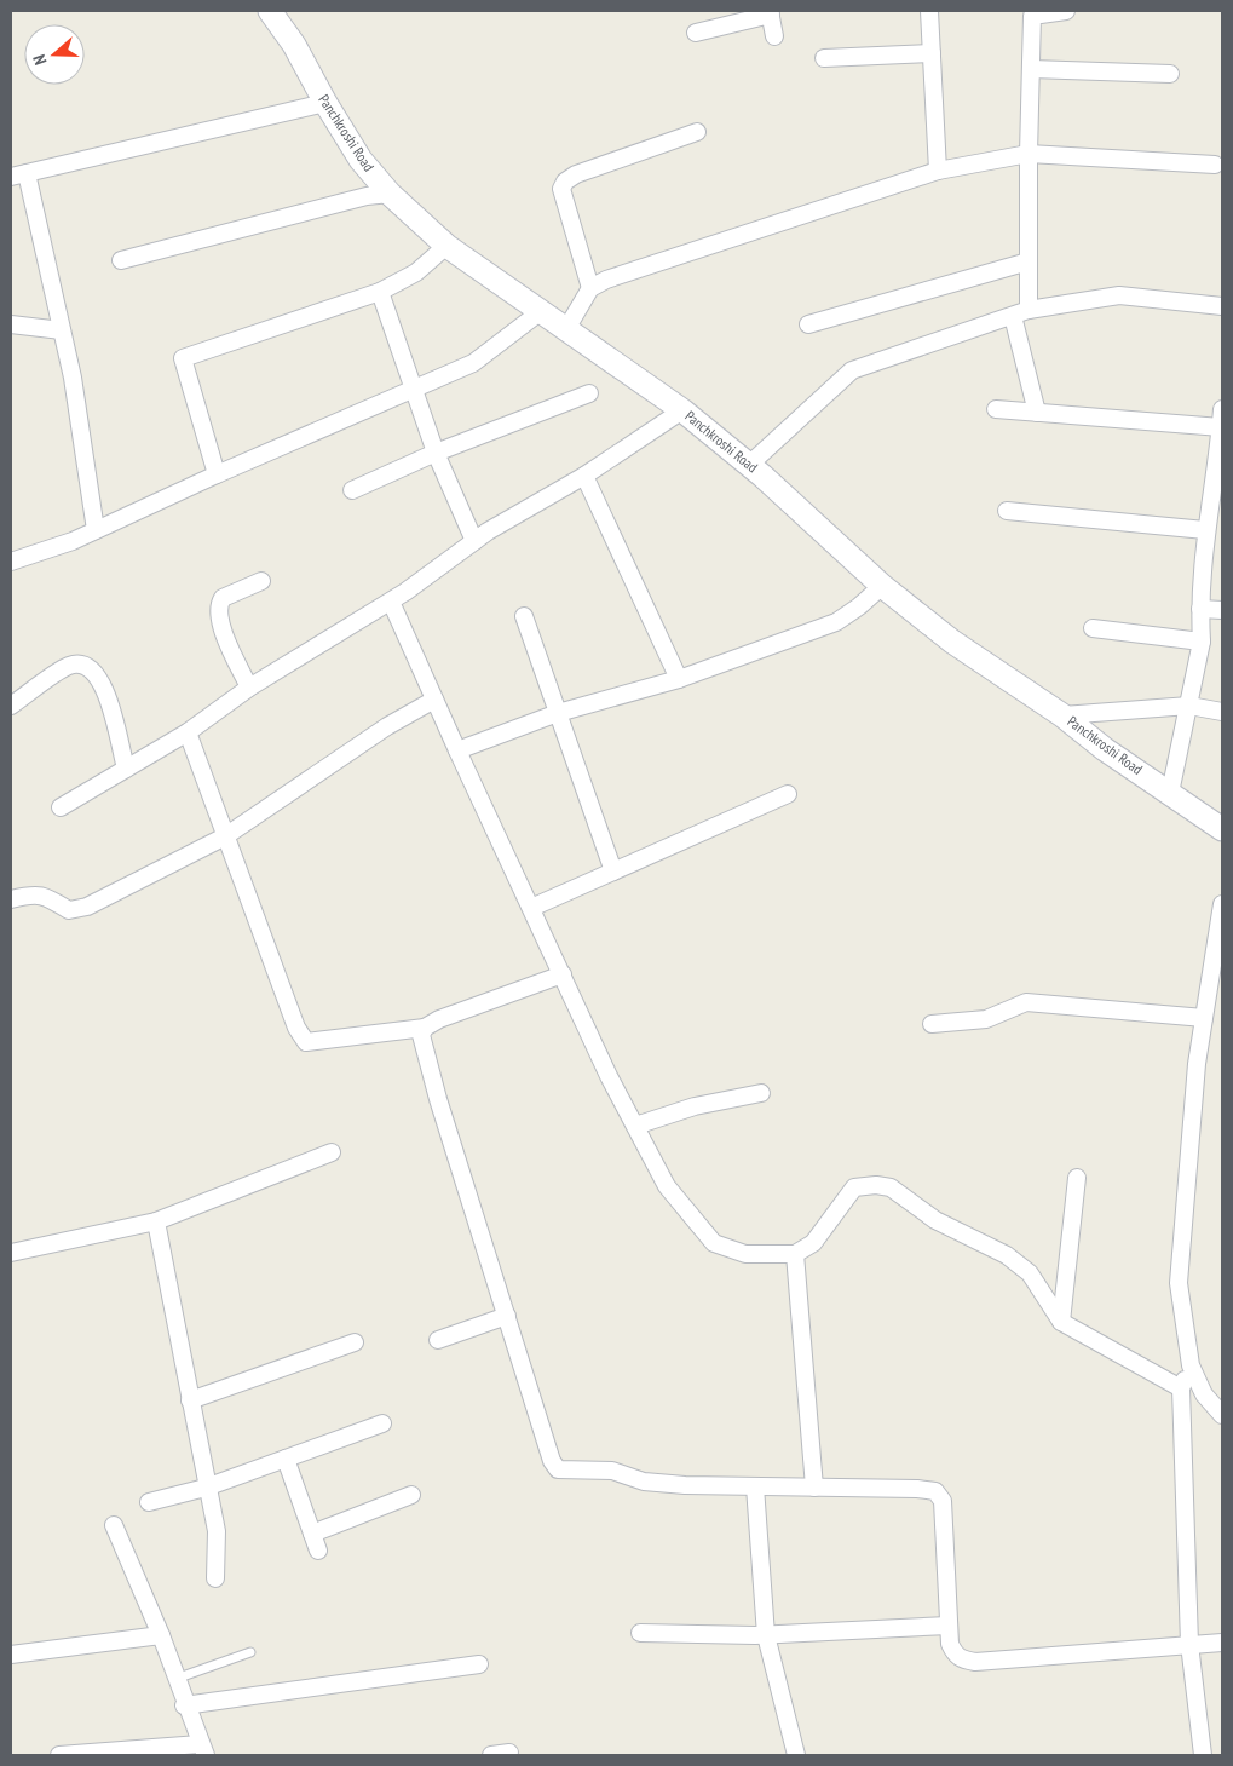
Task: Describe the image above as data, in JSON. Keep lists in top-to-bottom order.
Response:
{
  "streets": {
    "street": ["Panchkroshi Road"]
  },
  "north": "left"
}
